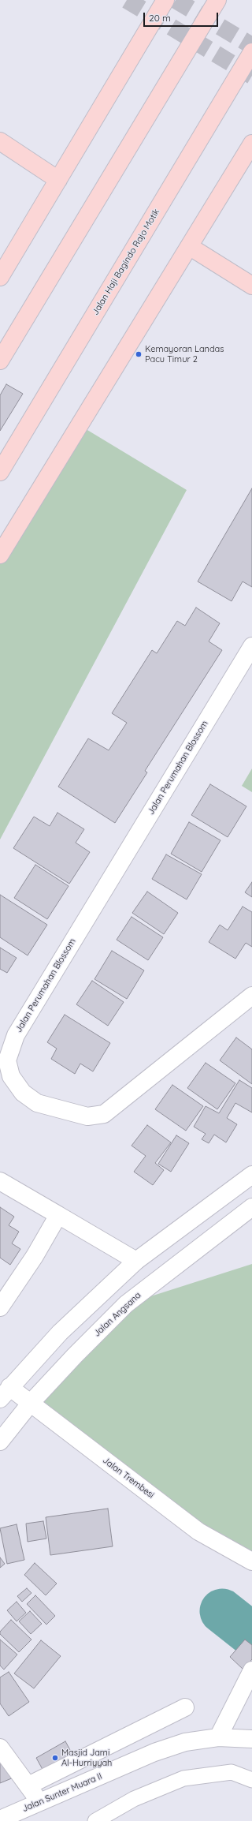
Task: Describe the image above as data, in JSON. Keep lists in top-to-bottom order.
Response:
{
  "streets": {
    "main road": ["Jalan Haji Bagindo Rajo Motik"],
    "street": [
      "Jalan Perumahan Blossom",
      "Jalan Angsana",
      "Jalan Trembesi",
      "Jalan Sunter Muara II"
    ]
  },
  "crossings": [
    ["Jalan Angsana", "Jalan Trembesi"]
  ],
  "places": ["Kemayoran Landas Pacu Timur 2", "Masjid Jami Al-Hurriyyah"],
  "scale_bar": "20 m"
}
